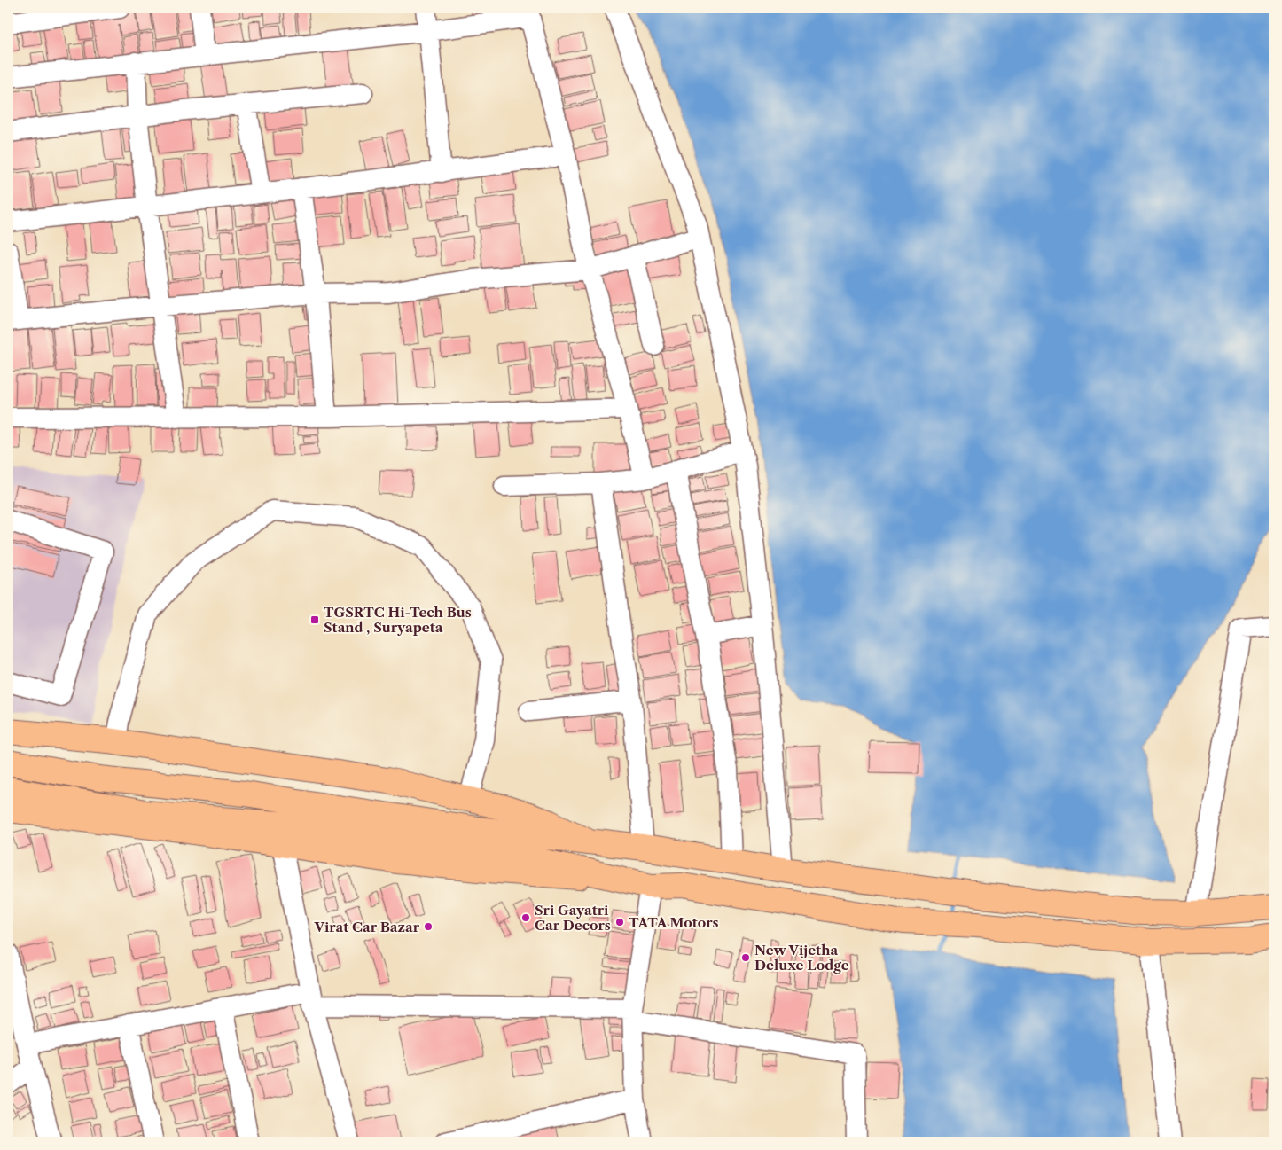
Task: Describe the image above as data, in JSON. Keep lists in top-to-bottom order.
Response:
{
  "places": {
    "transit": ["TGSRTC Hi-Tech Bus Stand , Suryapeta"],
    "other": [
      "Sri Gayatri Car Decors",
      "TATA Motors",
      "Virat Car Bazar",
      "New Vijetha Deluxe Lodge"
    ]
  }
}
